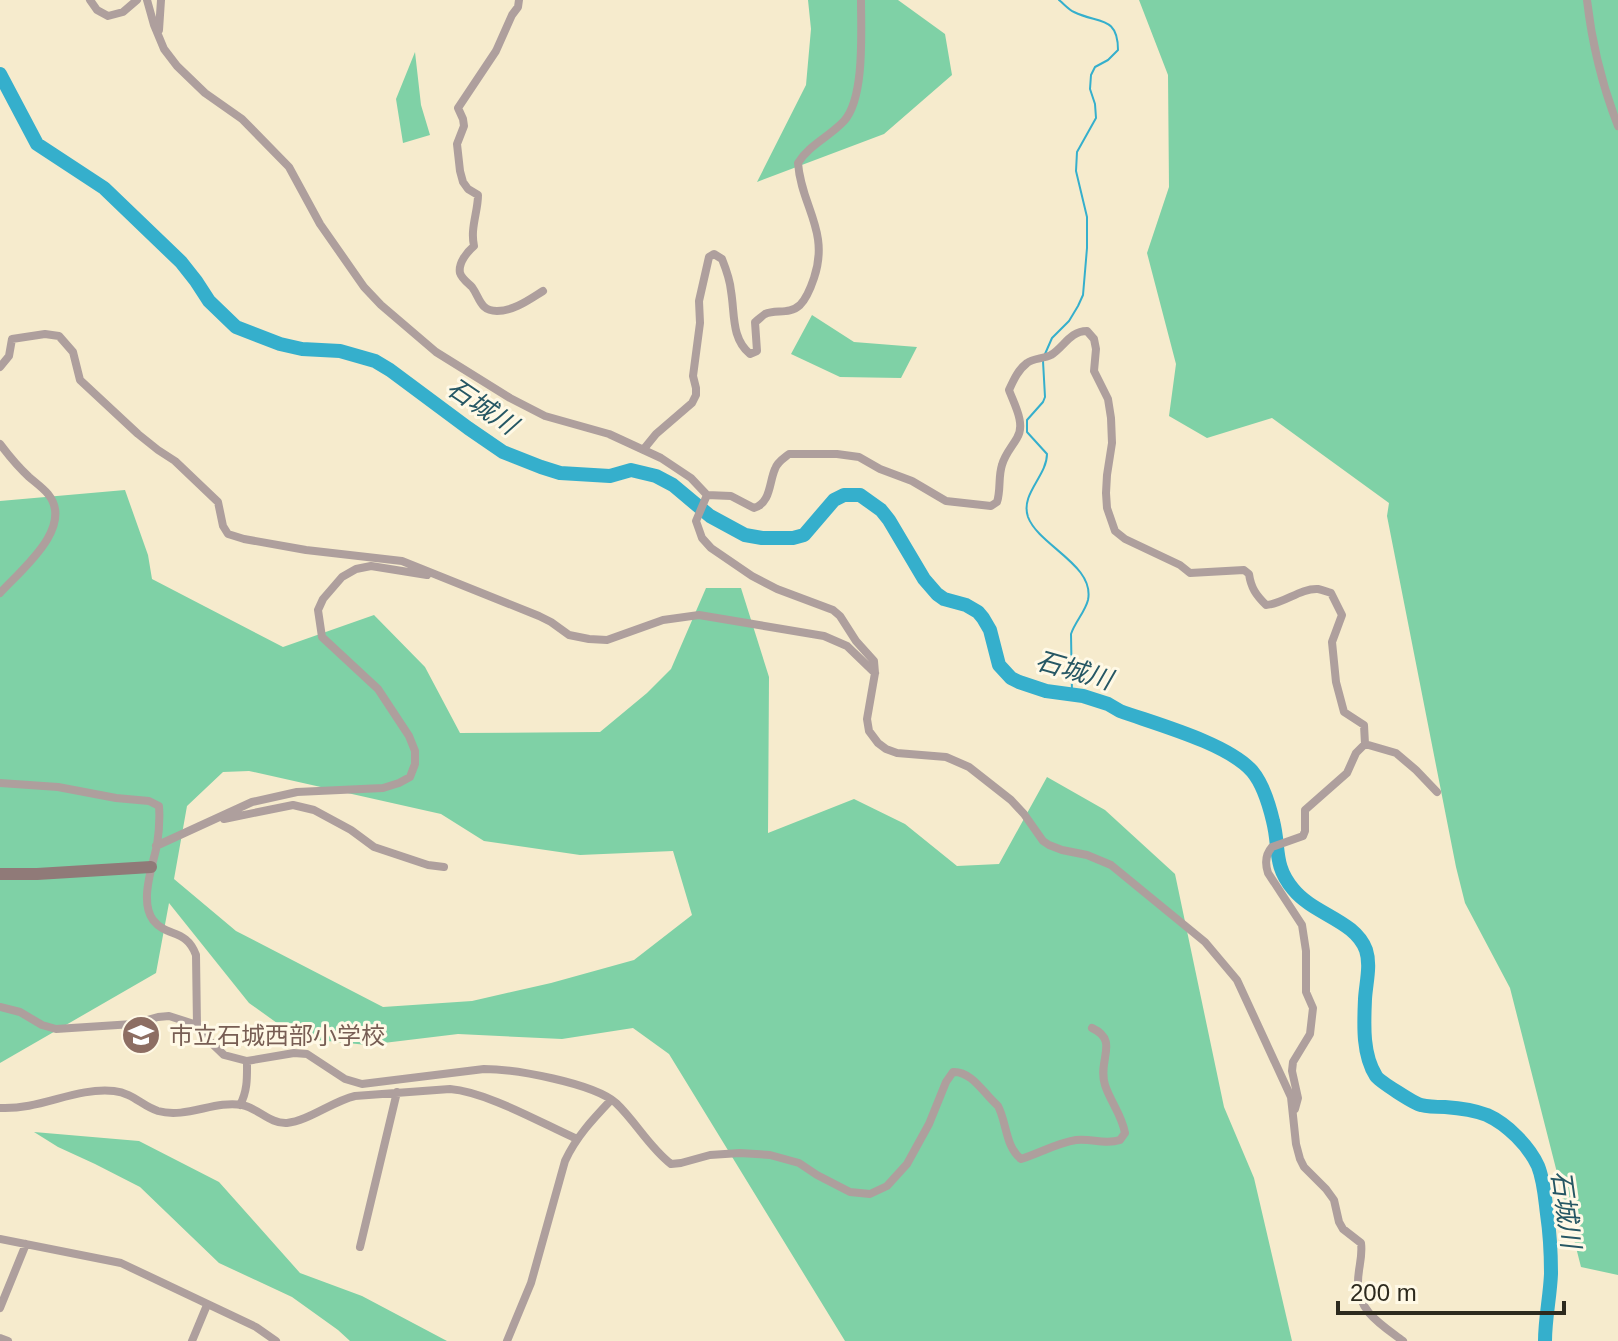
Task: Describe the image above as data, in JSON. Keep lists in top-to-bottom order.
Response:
{
  "water": ["石城川"],
  "places": {
    "school or university": ["市立石城西部小学校"]
  },
  "scale_bar": "200 m"
}
